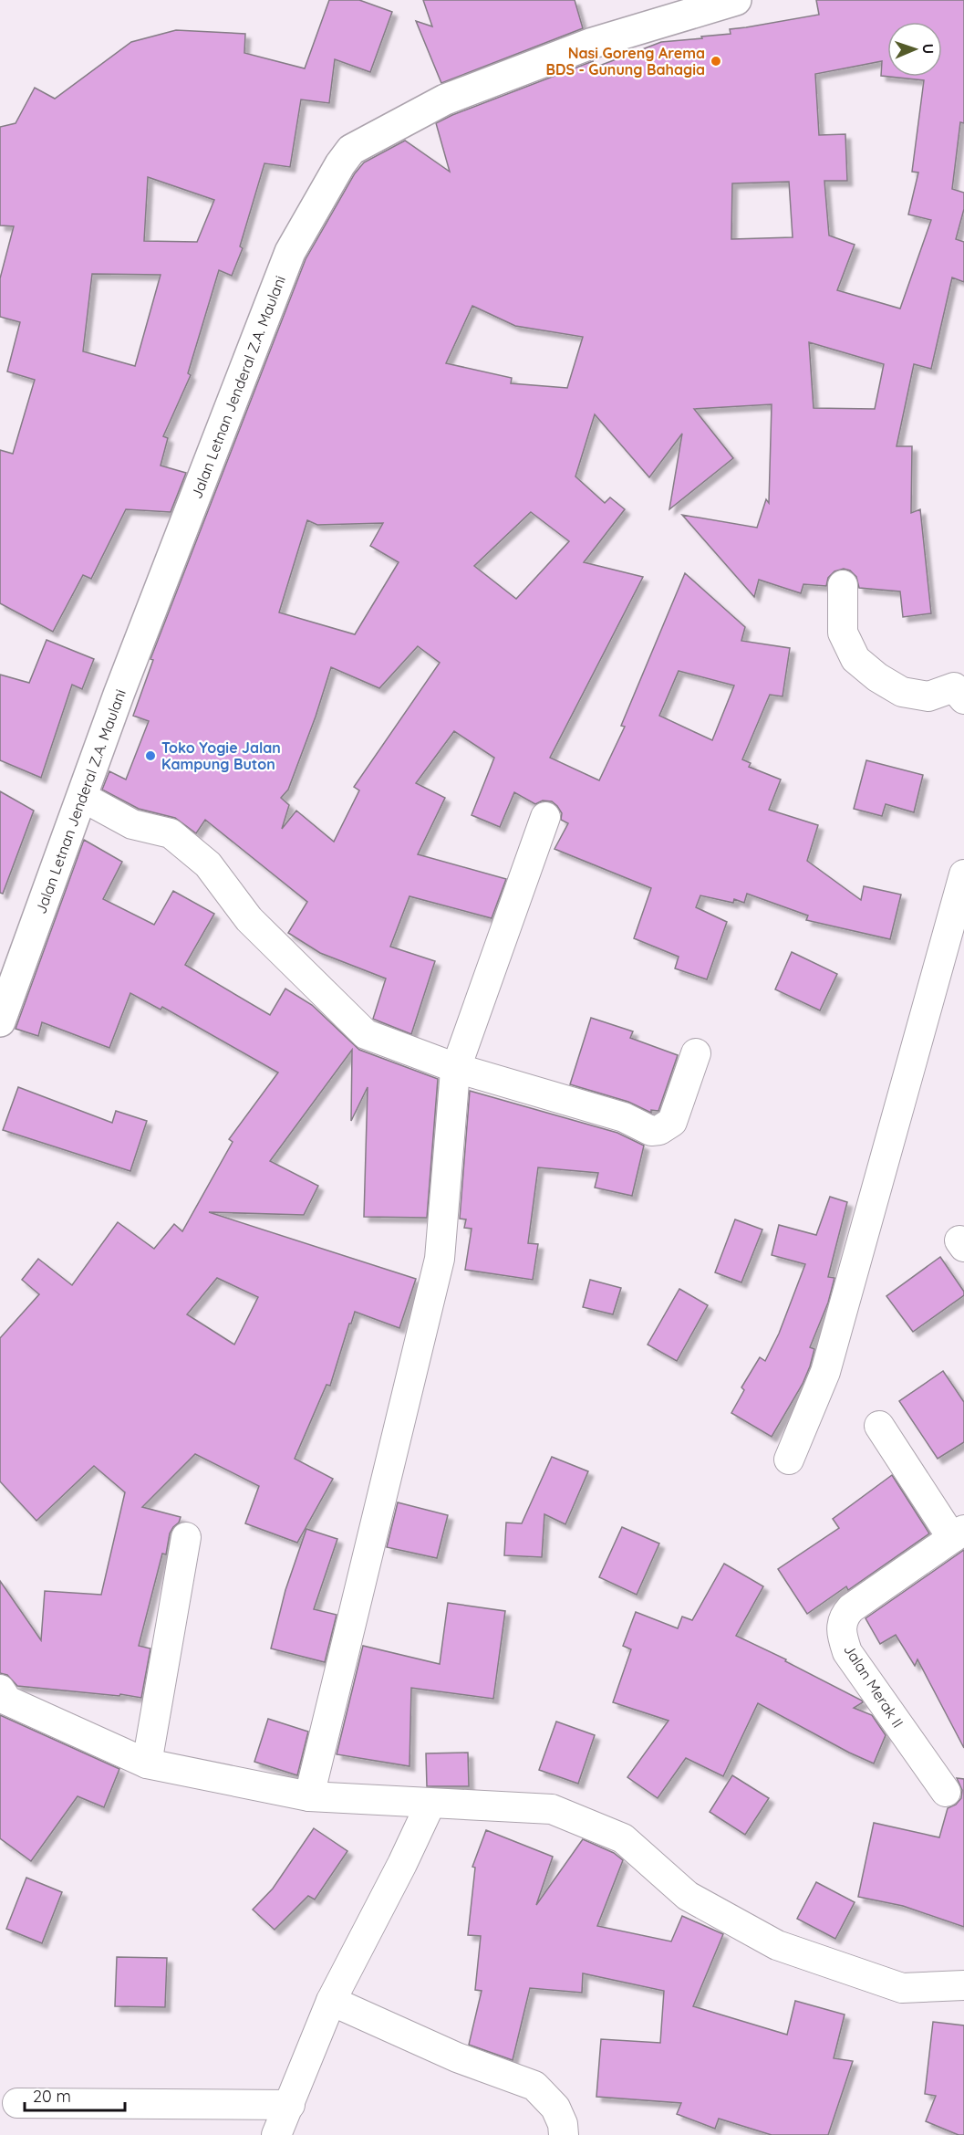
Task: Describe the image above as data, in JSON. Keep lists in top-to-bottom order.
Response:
{
  "streets": {
    "street": ["Jalan Letnan Jenderal Z.A. Maulani", "Jalan Merak II"]
  },
  "places": ["Nasi Goreng Arema BDS - Gunung Bahagia", "Toko Yogie Jalan Kampung Buton"],
  "scale_bar": "20 m",
  "north": "right"
}
